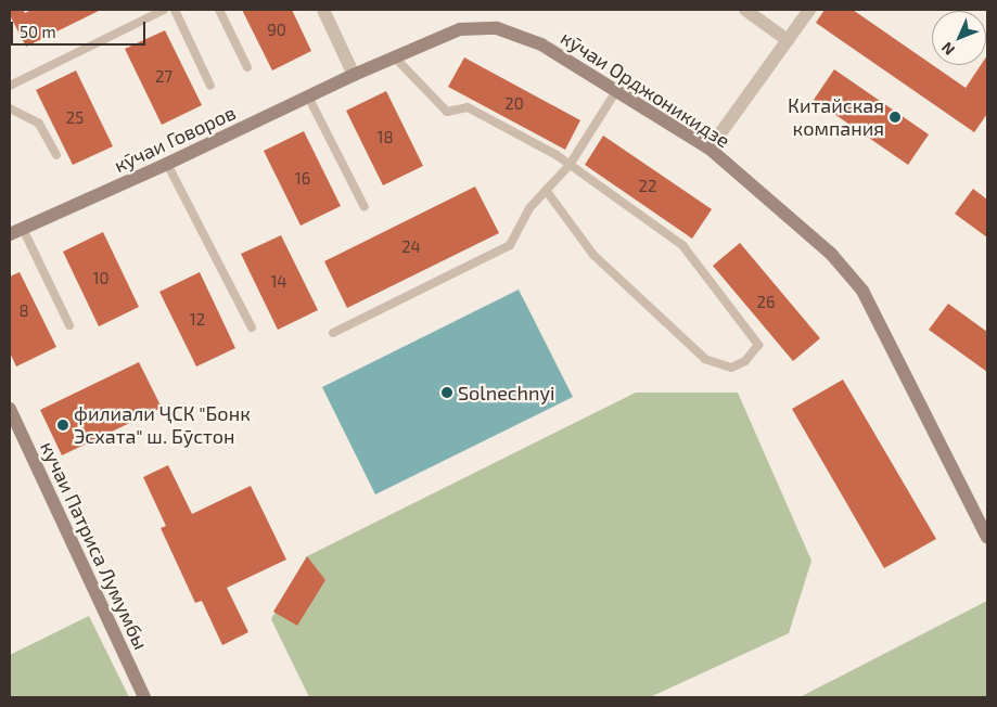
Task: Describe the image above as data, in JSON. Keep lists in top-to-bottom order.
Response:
{
  "streets": {
    "street": ["кӯчаи Орджоникидзе", "кӯчаи Говоров", "кучаи Патриса Лумумбы"]
  },
  "crossings": [
    ["кӯчаи Орджоникидзе", "кӯчаи Говоров"]
  ],
  "places": ["Китайская компания", "Solnechnyi", "филиали ҶСК \"Бонк Эсхата\" ш. Бӯстон"],
  "house_numbers": [
    "90",
    "27",
    "20",
    "25",
    "18",
    "16",
    "22",
    "24",
    "10",
    "14",
    "26",
    "8",
    "12"
  ],
  "scale_bar": "50 m",
  "north": "bottom left"
}
